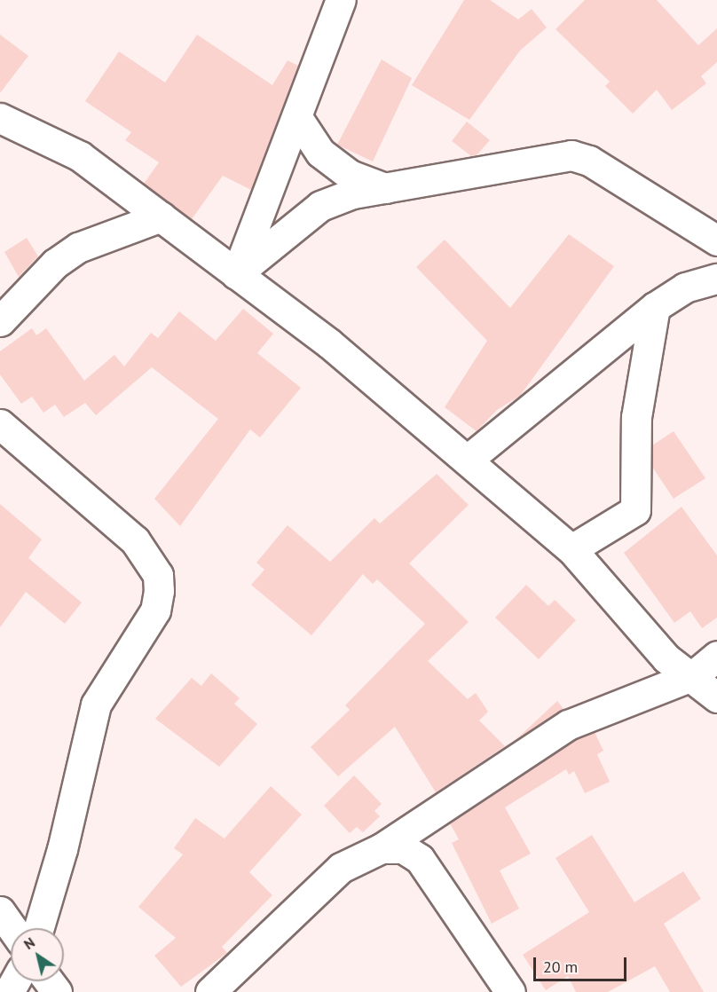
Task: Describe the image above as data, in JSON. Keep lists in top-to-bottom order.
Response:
{
  "scale_bar": "20 m",
  "north": "top left"
}
